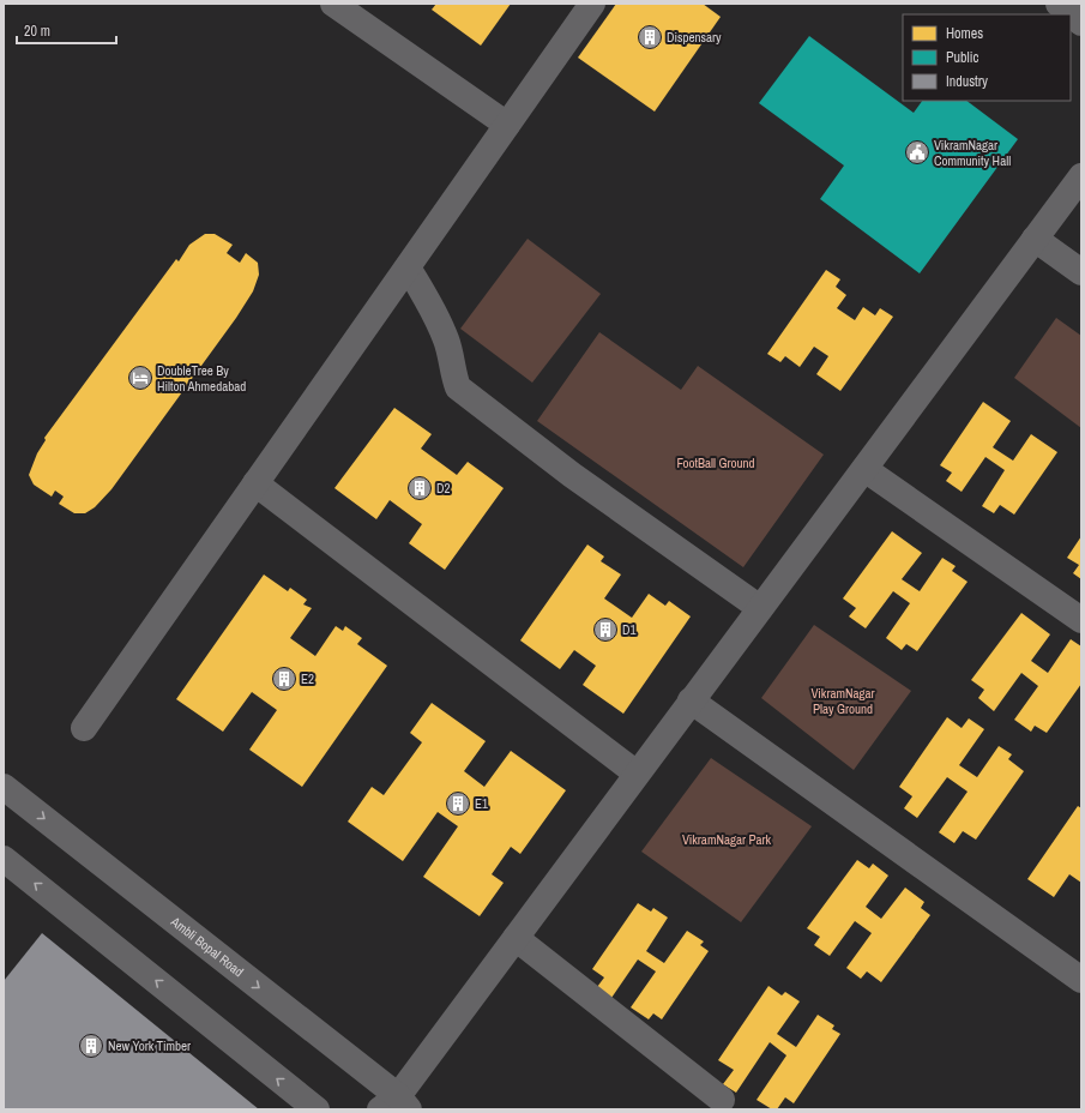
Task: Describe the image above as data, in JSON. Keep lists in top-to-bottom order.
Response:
{
  "streets": {
    "street": ["Ambli Bopal Road"]
  },
  "parks": ["FootBall Ground", "VikramNagar Play Ground", "VikramNagar Park"],
  "places": {
    "building": [
      "Dispensary",
      "D2",
      "D1",
      "E2",
      "E1",
      "New York Timber"
    ],
    "public building": ["VikramNagar Community Hall"],
    "hotel": ["DoubleTree By Hilton Ahmedabad"]
  },
  "legend": ["Homes", "Public", "Industry"],
  "scale_bar": "20 m"
}
